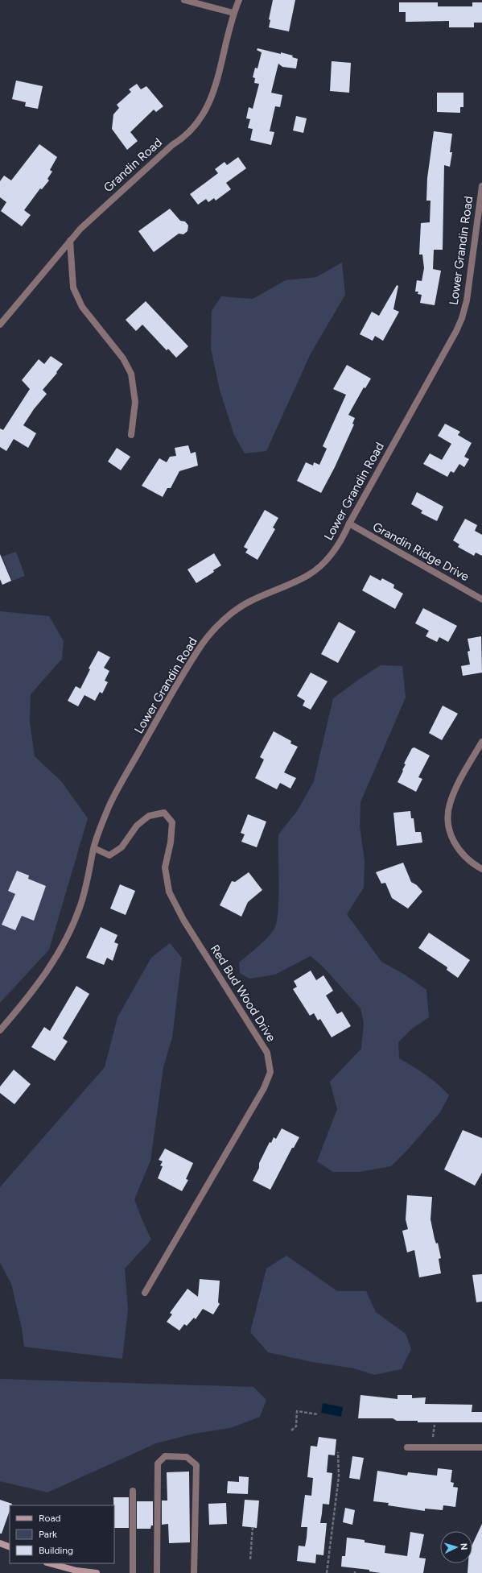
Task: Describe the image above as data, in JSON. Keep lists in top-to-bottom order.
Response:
{
  "streets": {
    "street": [
      "Grandin Road",
      "Lower Grandin Road",
      "Grandin Ridge Drive",
      "Red Bud Wood Drive"
    ]
  },
  "crossings": [
    ["Lower Grandin Road", "Grandin Ridge Drive"],
    ["Lower Grandin Road", "Red Bud Wood Drive"]
  ],
  "legend": ["Road", "Park", "Building"],
  "north": "right"
}
